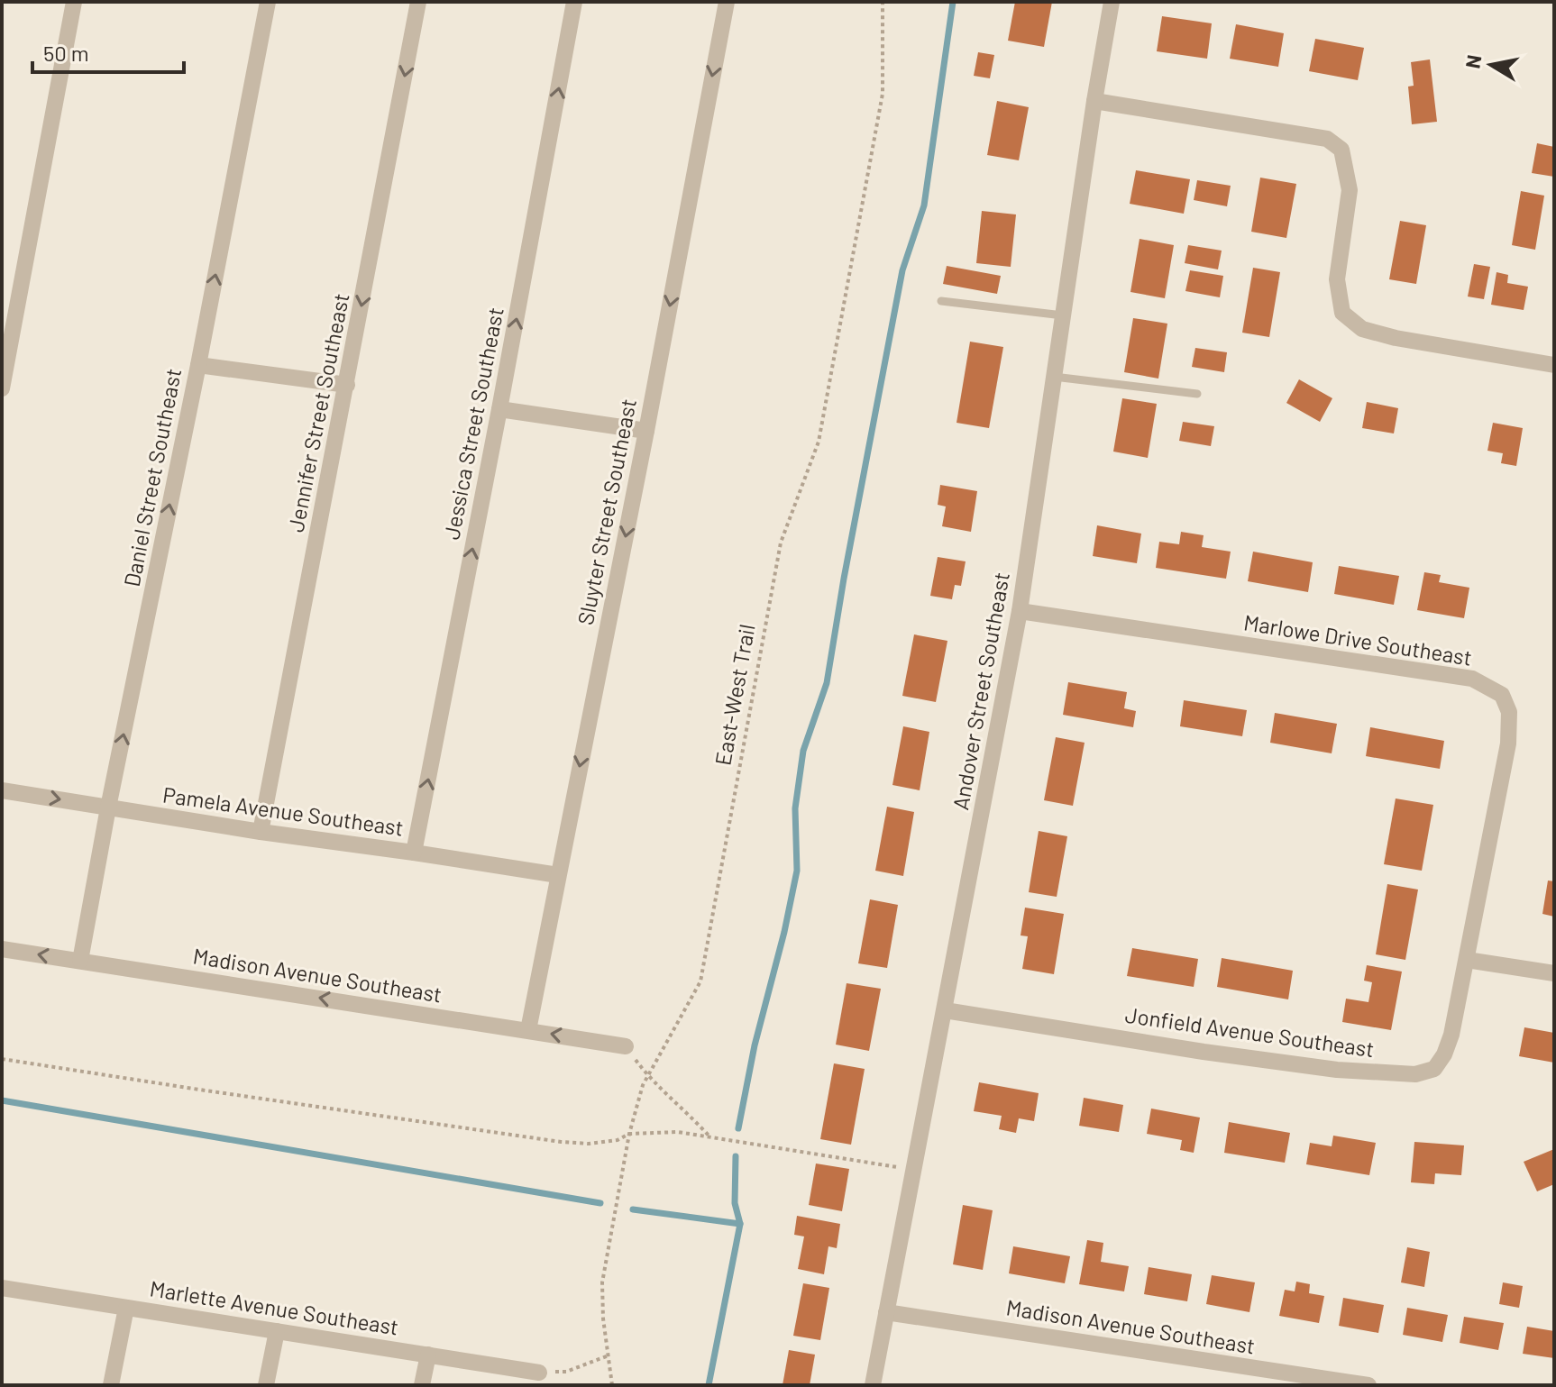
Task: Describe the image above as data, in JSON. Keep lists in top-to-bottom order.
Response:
{
  "streets": {
    "street": [
      "Jennifer Street Southeast",
      "Jessica Street Southeast",
      "Daniel Street Southeast",
      "Sluyter Street Southeast",
      "Marlowe Drive Southeast",
      "Andover Street Southeast",
      "Pamela Avenue Southeast",
      "Madison Avenue Southeast",
      "Jonfield Avenue Southeast",
      "Marlette Avenue Southeast"
    ],
    "path": ["East-West Trail"]
  },
  "crossings": [
    ["Jennifer Street Southeast", "Pamela Avenue Southeast"],
    ["Jessica Street Southeast", "Pamela Avenue Southeast"],
    ["Daniel Street Southeast", "Pamela Avenue Southeast"],
    ["Daniel Street Southeast", "Madison Avenue Southeast"],
    ["Sluyter Street Southeast", "Pamela Avenue Southeast"],
    ["Sluyter Street Southeast", "Madison Avenue Southeast"],
    ["Marlowe Drive Southeast", "Andover Street Southeast"],
    ["Marlowe Drive Southeast", "Jonfield Avenue Southeast"],
    ["Andover Street Southeast", "Madison Avenue Southeast"],
    ["Andover Street Southeast", "Jonfield Avenue Southeast"]
  ],
  "one_way": [
    "Jennifer Street Southeast",
    "Jessica Street Southeast",
    "Daniel Street Southeast",
    "Sluyter Street Southeast",
    "Madison Avenue Southeast"
  ],
  "scale_bar": "50 m",
  "north": "left"
}
